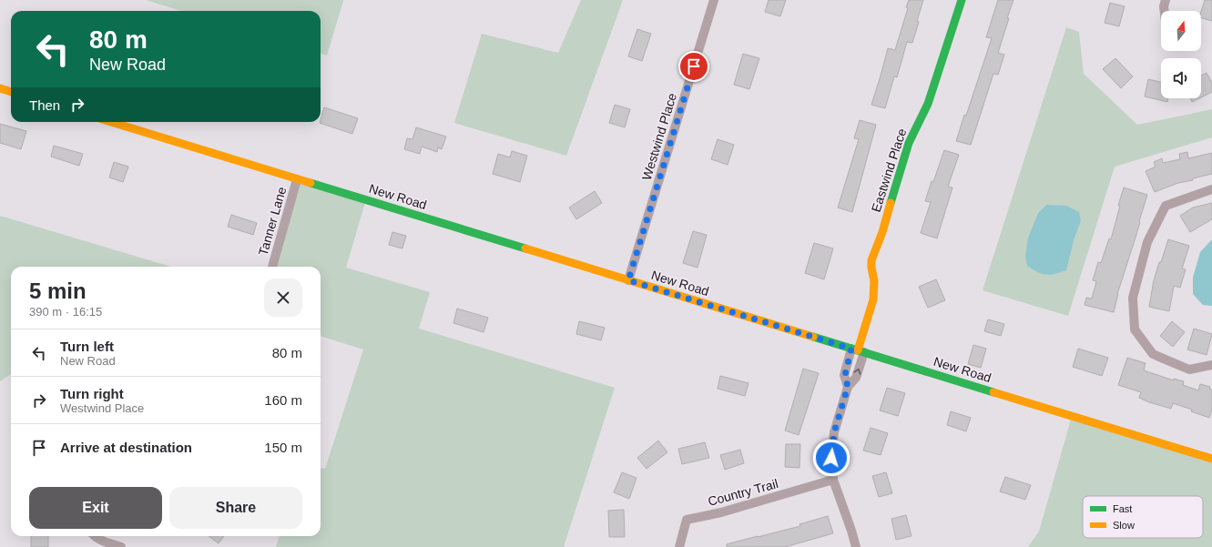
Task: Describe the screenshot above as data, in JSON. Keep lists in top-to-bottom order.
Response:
{
  "streets": {
    "street": [
      "Westwind Place",
      "Eastwind Place",
      "New Road",
      "Tanner Lane",
      "Country Trail"
    ]
  },
  "crossings": [
    ["Westwind Place", "New Road"],
    ["Eastwind Place", "New Road"],
    ["New Road", "Tanner Lane"]
  ],
  "legend": ["Fast", "Slow"],
  "north": "top",
  "page": {
    "turn": ["80 m", "New Road"],
    "then": "Then",
    "heading": ["5 min", "390 m · 16:15"],
    "list": [
      {
        "name": "Turn left",
        "note": "New Road",
        "value": "80 m"
      },
      {
        "name": "Turn right",
        "note": "Westwind Place",
        "value": "160 m"
      },
      {
        "name": "Arrive at destination",
        "value": "150 m"
      }
    ],
    "buttons": ["Exit", "Share"]
  }
}
